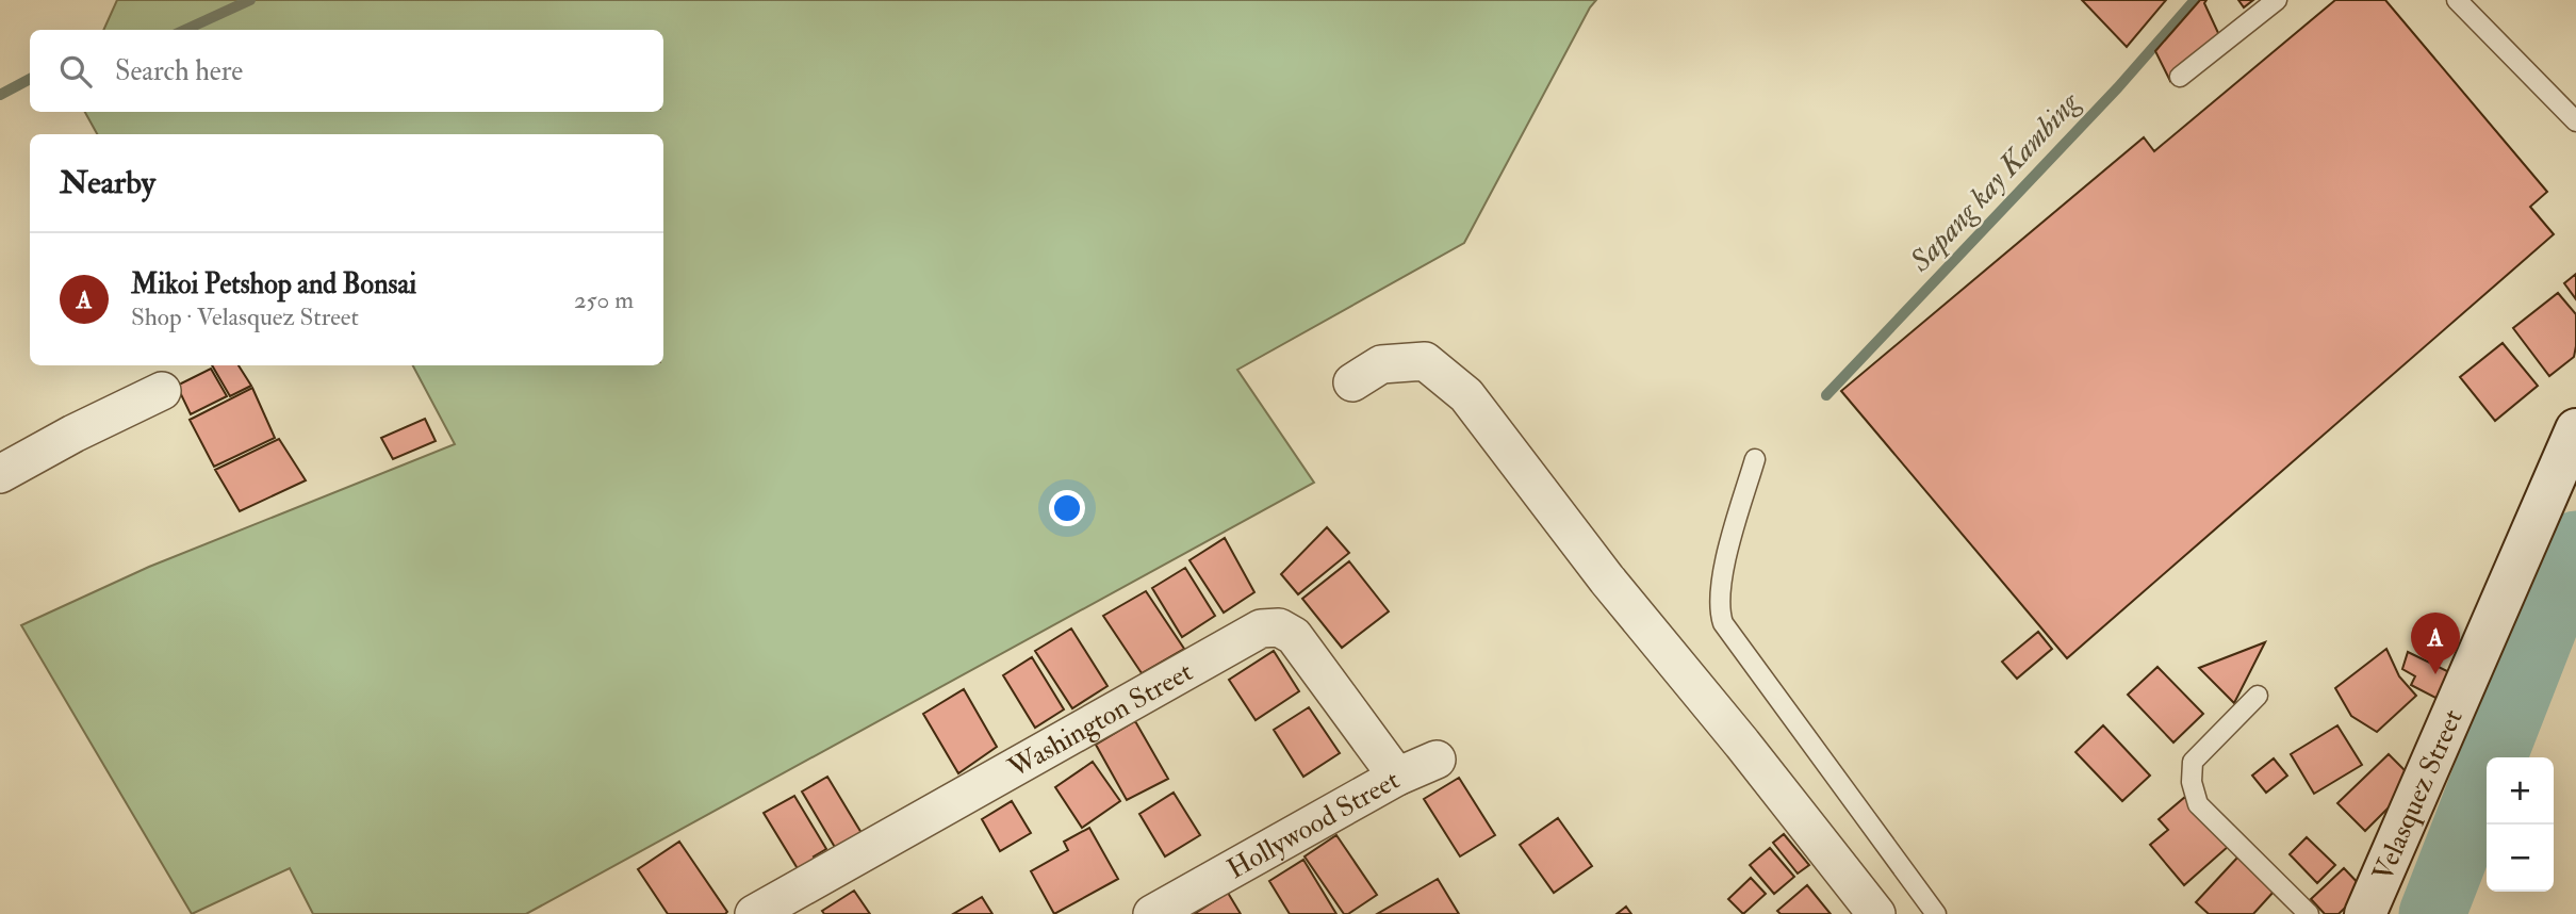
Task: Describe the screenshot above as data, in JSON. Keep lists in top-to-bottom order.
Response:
{
  "streets": {
    "main road": ["Velasquez Street"],
    "street": ["Washington Street", "Hollywood Street"]
  },
  "crossings": [
    ["Washington Street", "Hollywood Street"]
  ],
  "water": ["Sapang kay Kambing"],
  "page": {
    "search": "Search here",
    "heading": "Nearby",
    "list": [
      {
        "mark": "A",
        "name": "Mikoi Petshop and Bonsai",
        "note": "Shop · Velasquez Street",
        "value": "250 m"
      }
    ],
    "pins": "A",
    "map_buttons": ["+", "−"]
  }
}
